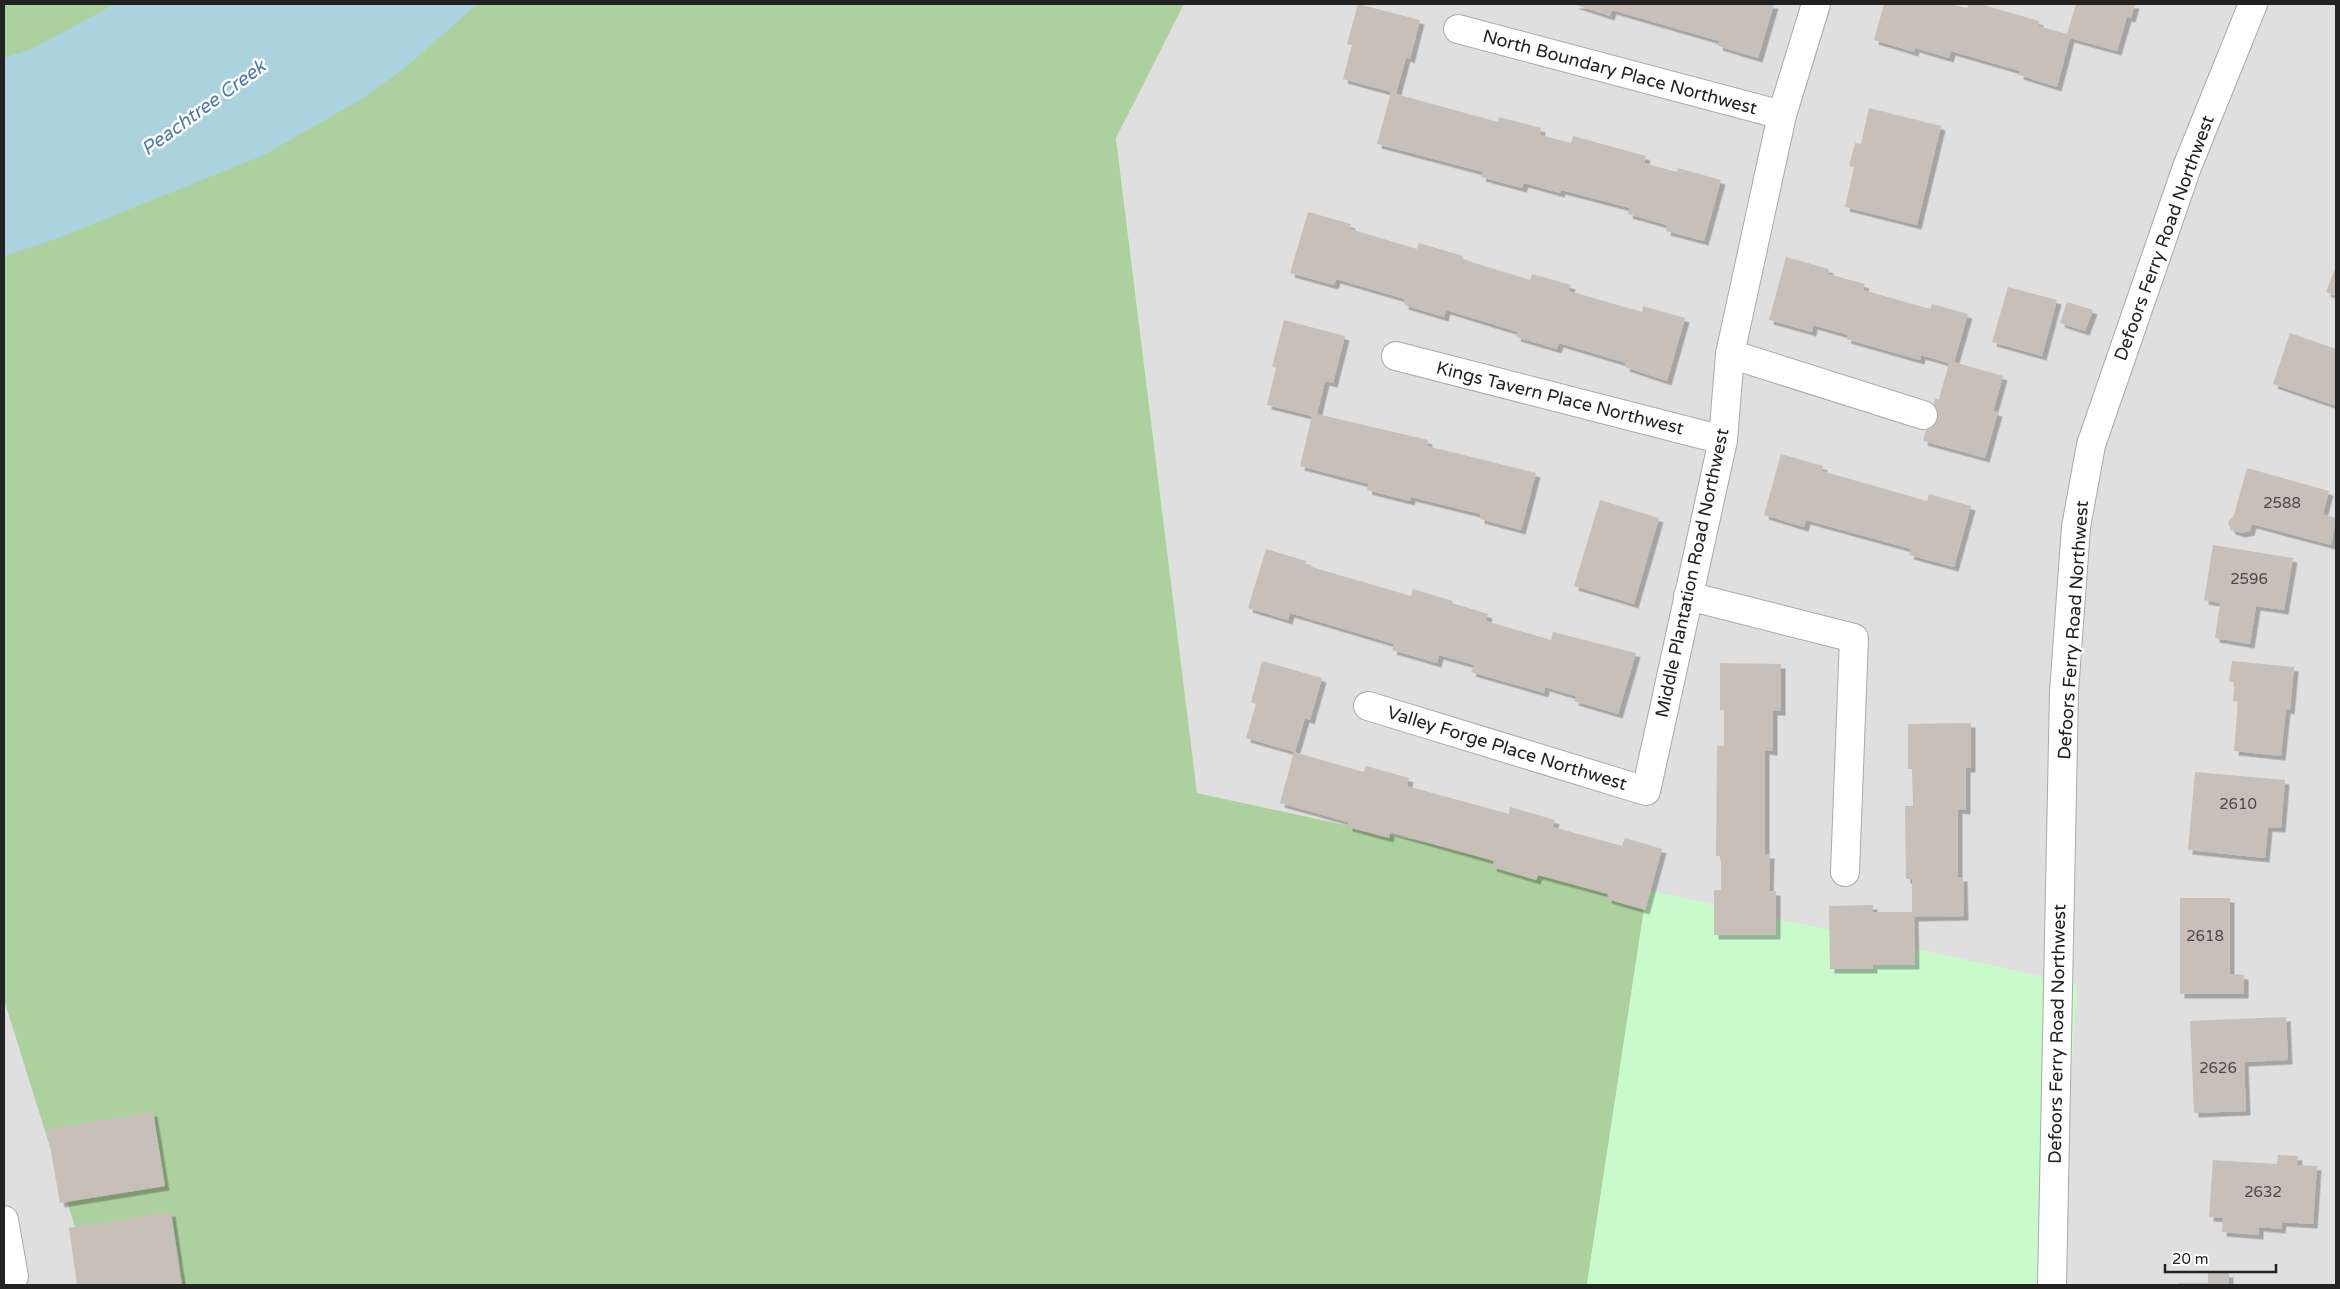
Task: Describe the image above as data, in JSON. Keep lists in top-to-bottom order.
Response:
{
  "streets": {
    "street": [
      "North Boundary Place Northwest",
      "Defoors Ferry Road Northwest",
      "Kings Tavern Place Northwest",
      "Middle Plantation Road Northwest",
      "Valley Forge Place Northwest"
    ]
  },
  "crossings": [
    ["North Boundary Place Northwest", "Middle Plantation Road Northwest"],
    ["Kings Tavern Place Northwest", "Middle Plantation Road Northwest"],
    ["Middle Plantation Road Northwest", "Valley Forge Place Northwest"]
  ],
  "water": ["Peachtree Creek"],
  "house_numbers": [
    "2588",
    "2596",
    "2610",
    "2618",
    "2626",
    "2632"
  ],
  "scale_bar": "20 m"
}
